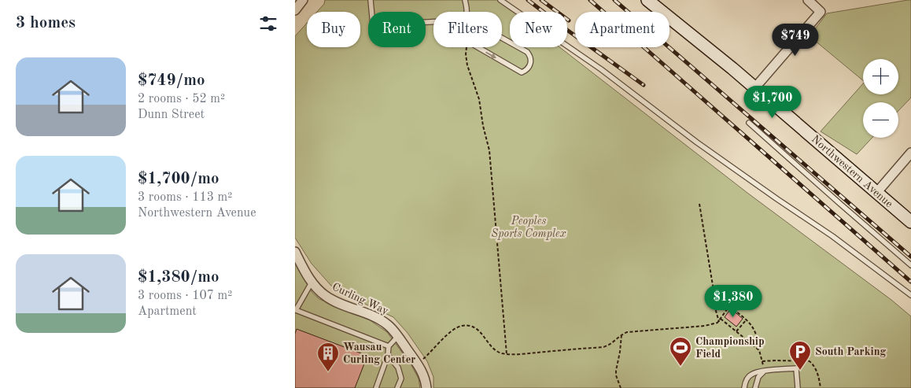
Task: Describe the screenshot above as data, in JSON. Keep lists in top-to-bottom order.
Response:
{
  "streets": {
    "street": ["Northwestern Avenue", "Curling Way"]
  },
  "parks": ["Peoples Sports Complex"],
  "places": {
    "sports": ["Championship Field"],
    "parking": ["South Parking"],
    "building": ["Wausau Curling Center"]
  },
  "page": {
    "heading": "3 homes",
    "chip": [
      "Buy",
      "Rent",
      "Filters",
      "New",
      "Apartment"
    ],
    "price": ["$749", "$1,700", "$1,380"],
    "list": [
      {
        "name": "$749/mo",
        "note": "2 rooms · 52 m² · Dunn Street"
      },
      {
        "name": "$1,700/mo",
        "note": "3 rooms · 113 m² · Northwestern Avenue"
      },
      {
        "name": "$1,380/mo",
        "note": "3 rooms · 107 m² · Apartment"
      }
    ],
    "map_buttons": ["+", "−"]
  }
}
